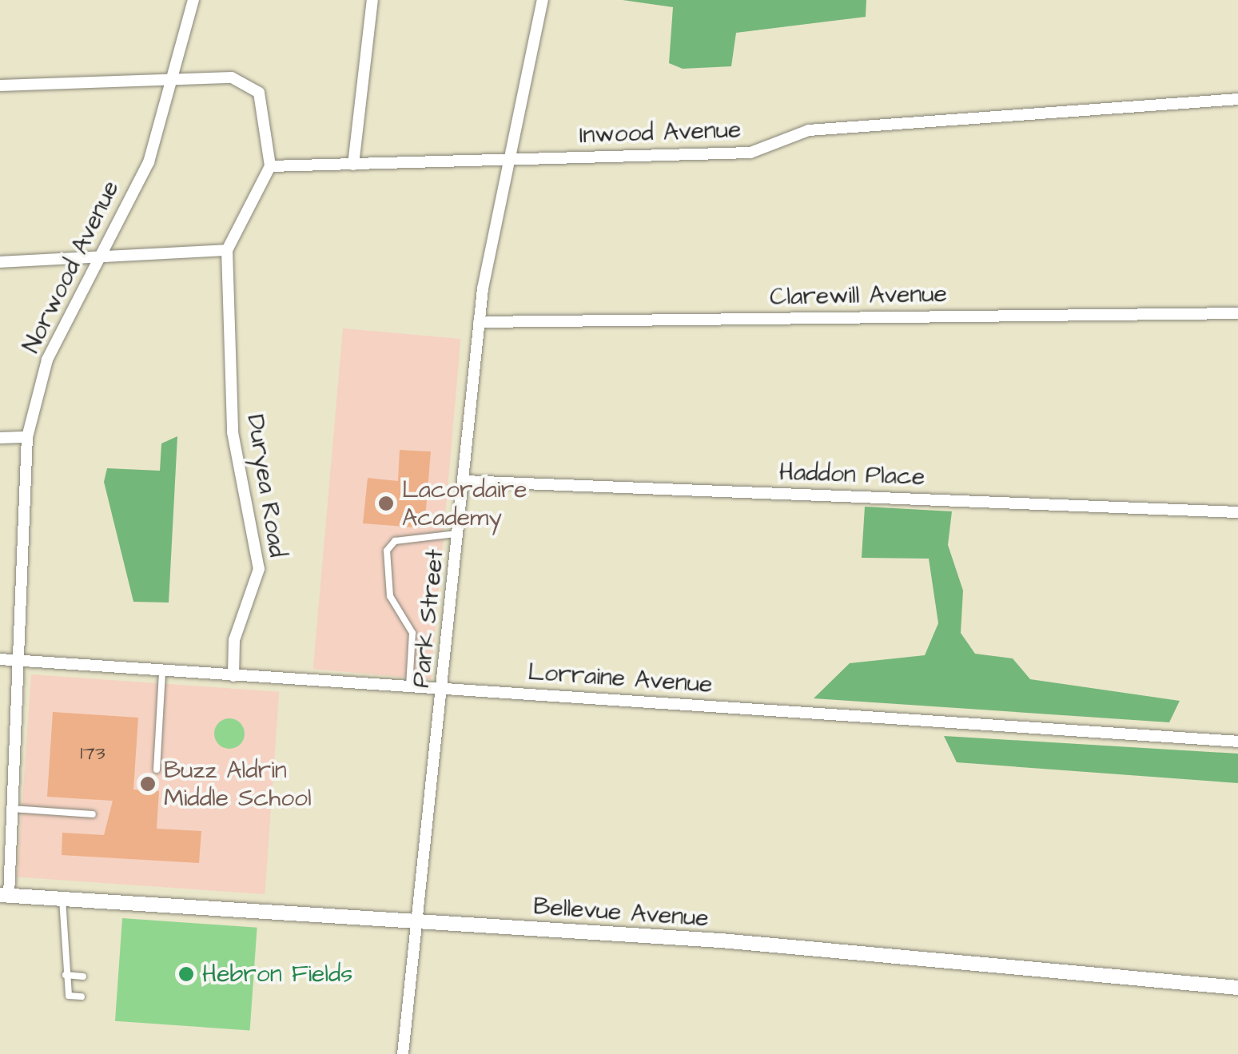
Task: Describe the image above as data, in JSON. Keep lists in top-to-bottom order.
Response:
{
  "streets": {
    "street": [
      "Inwood Avenue",
      "Norwood Avenue",
      "Clarewill Avenue",
      "Haddon Place",
      "Duryea Road",
      "Park Street",
      "Lorraine Avenue",
      "Bellevue Avenue"
    ]
  },
  "crossings": [
    ["Inwood Avenue", "Park Street"],
    ["Norwood Avenue", "Lorraine Avenue"],
    ["Norwood Avenue", "Bellevue Avenue"],
    ["Clarewill Avenue", "Park Street"],
    ["Haddon Place", "Park Street"],
    ["Duryea Road", "Lorraine Avenue"],
    ["Park Street", "Lorraine Avenue"],
    ["Park Street", "Bellevue Avenue"]
  ],
  "places": ["Lacordaire Academy", "Buzz Aldrin Middle School", "Hebron Fields"],
  "house_numbers": ["173"]
}
